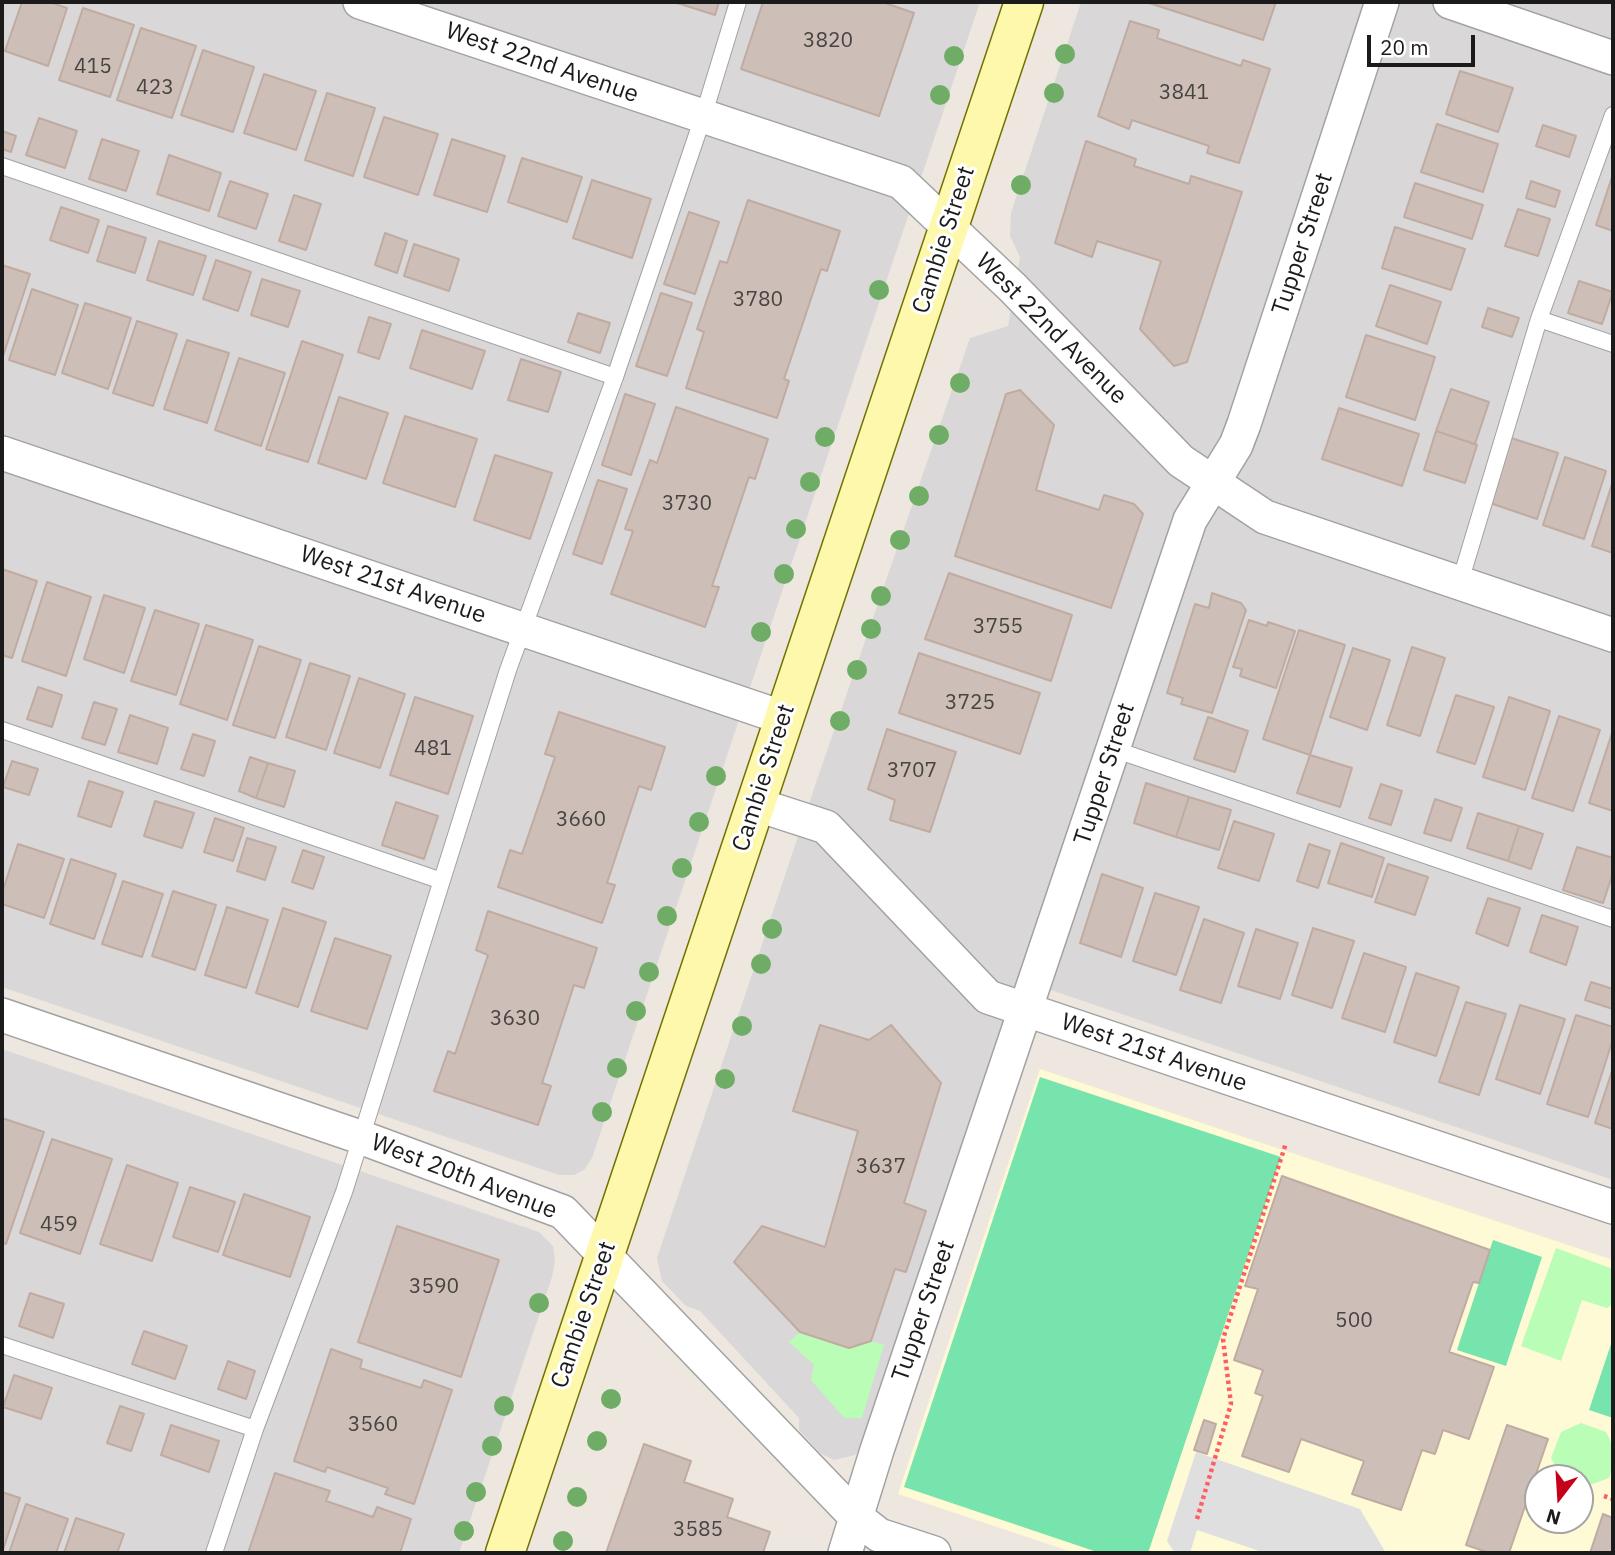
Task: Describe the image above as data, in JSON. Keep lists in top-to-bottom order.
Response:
{
  "streets": {
    "main road": ["Cambie Street"],
    "street": [
      "West 22nd Avenue",
      "Tupper Street",
      "West 21st Avenue",
      "West 20th Avenue"
    ]
  },
  "crossings": [
    ["West 22nd Avenue", "Cambie Street"],
    ["West 22nd Avenue", "Tupper Street"],
    ["Cambie Street", "West 21st Avenue"],
    ["Cambie Street", "West 20th Avenue"],
    ["Tupper Street", "West 21st Avenue"],
    ["Tupper Street", "West 20th Avenue"]
  ],
  "house_numbers": [
    "3820",
    "415",
    "423",
    "3841",
    "3780",
    "3730",
    "3755",
    "3725",
    "481",
    "3707",
    "3660",
    "3630",
    "3637",
    "459",
    "3590",
    "500",
    "3560",
    "3585"
  ],
  "scale_bar": "20 m",
  "north": "bottom"
}
